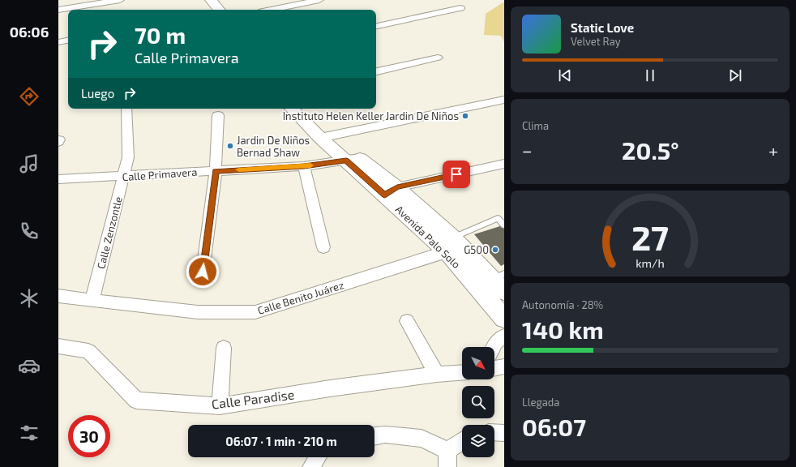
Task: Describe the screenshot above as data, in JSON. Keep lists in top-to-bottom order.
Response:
{
  "streets": {
    "main road": ["Avenida Palo Solo"],
    "street": [
      "Calle Primavera",
      "Calle Zenzontle",
      "Calle Benito Juárez",
      "Calle Paradise"
    ]
  },
  "crossings": [
    ["Calle Primavera", "Calle Zenzontle"],
    ["Calle Primavera", "Avenida Palo Solo"],
    ["Calle Zenzontle", "Calle Benito Juárez"],
    ["Avenida Palo Solo", "Calle Benito Juárez"]
  ],
  "places": ["Instituto Helen Keller Jardin De Niños", "Jardin De Niños Bernad Shaw", "G500"],
  "north": "bottom right",
  "page": {
    "tabs": "06:06",
    "turn": ["70 m", "Calle Primavera"],
    "song": ["Static Love", "Velvet Ray"],
    "then": "Luego",
    "tile": [
      "Clima",
      ["Autonomía · 28%", "140 km"],
      ["Llegada", "06:07"]
    ],
    "heat": ["−", "20.5°", "+"],
    "limit": "30",
    "trip": "06:07 · 1 min · 210 m",
    "gauge": ["27", "km/h"]
  }
}
